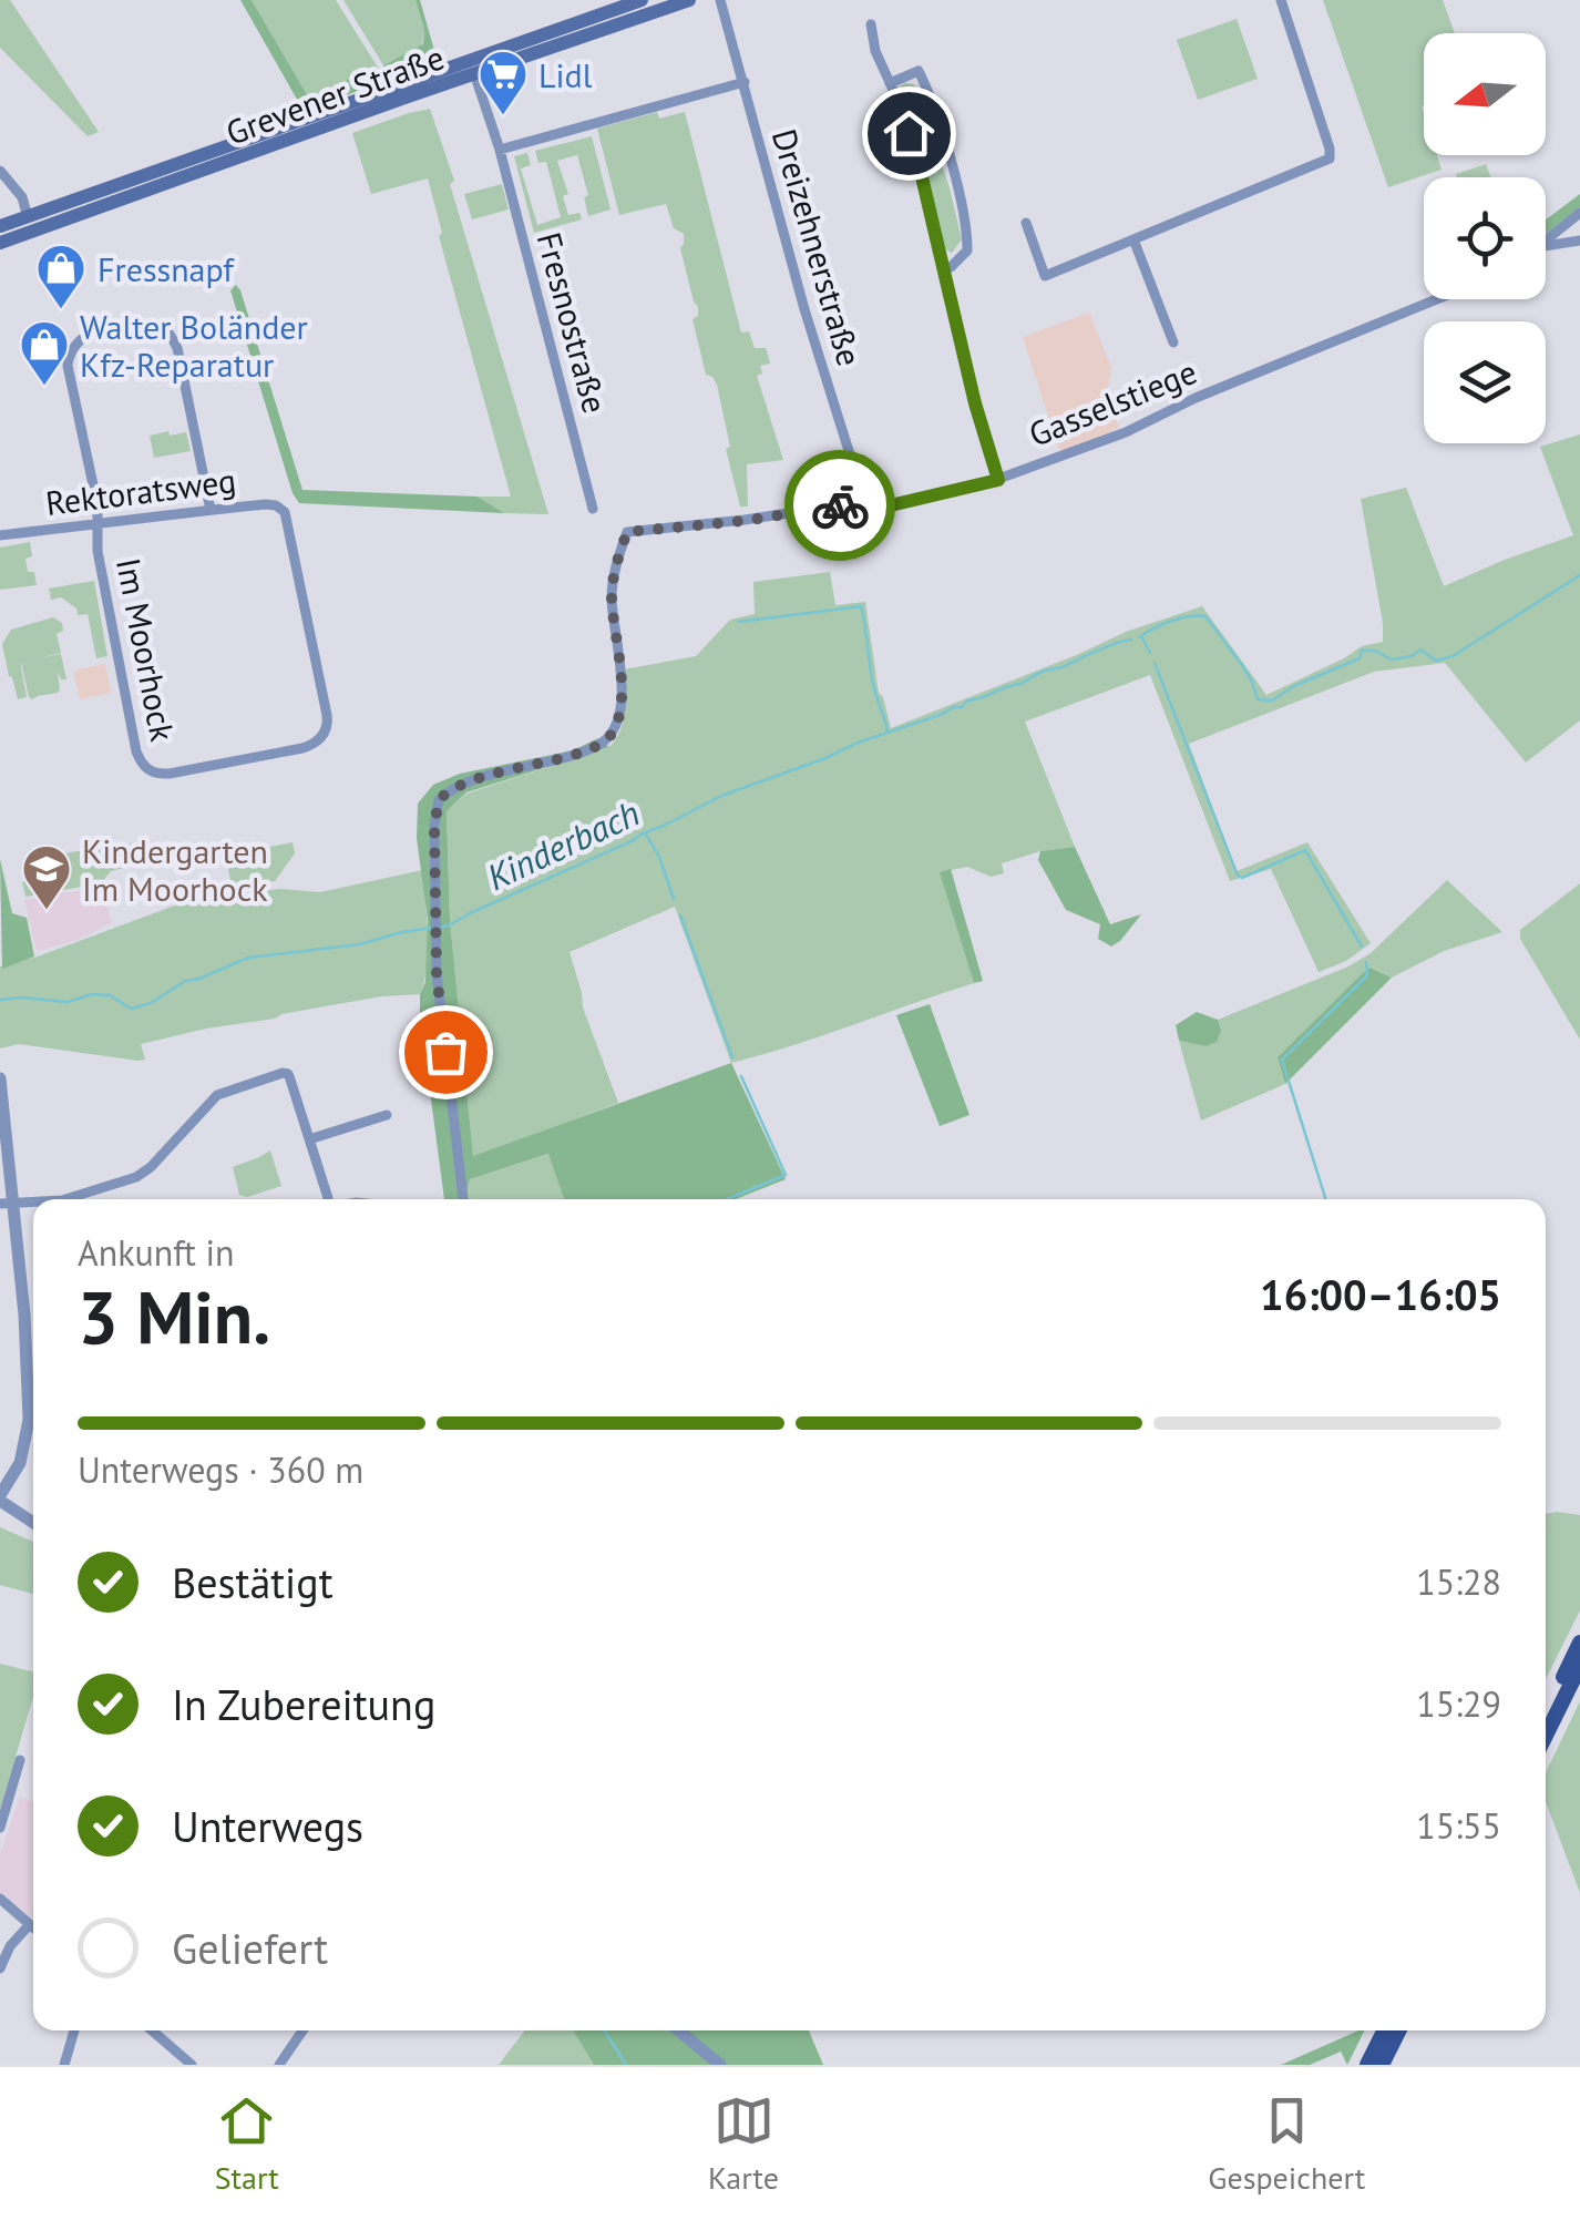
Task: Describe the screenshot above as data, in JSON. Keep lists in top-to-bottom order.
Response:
{
  "streets": {
    "main road": ["Grevener Straße"],
    "street": [
      "Dreizehnerstraße",
      "Fresnostraße",
      "Gasselstiege",
      "Rektoratsweg",
      "Im Moorhock"
    ]
  },
  "crossings": [
    ["Grevener Straße", "Fresnostraße"],
    ["Dreizehnerstraße", "Gasselstiege"],
    ["Rektoratsweg", "Im Moorhock"]
  ],
  "water": ["Kinderbach"],
  "places": {
    "supermarket": ["Lidl"],
    "shop": ["Fressnapf", "Walter Boländer Kfz-Reparatur"],
    "school or university": ["Kindergarten Im Moorhock"]
  },
  "north": "left",
  "page": {
    "heading": ["3 Min.", "Ankunft in", "16:00–16:05"],
    "bar": "Unterwegs · 360 m",
    "list": [
      ["Bestätigt", "15:28"],
      ["In Zubereitung", "15:29"],
      ["Unterwegs", "15:55"],
      "Geliefert"
    ],
    "tabs": ["Start", "Karte", "Gespeichert"]
  }
}
